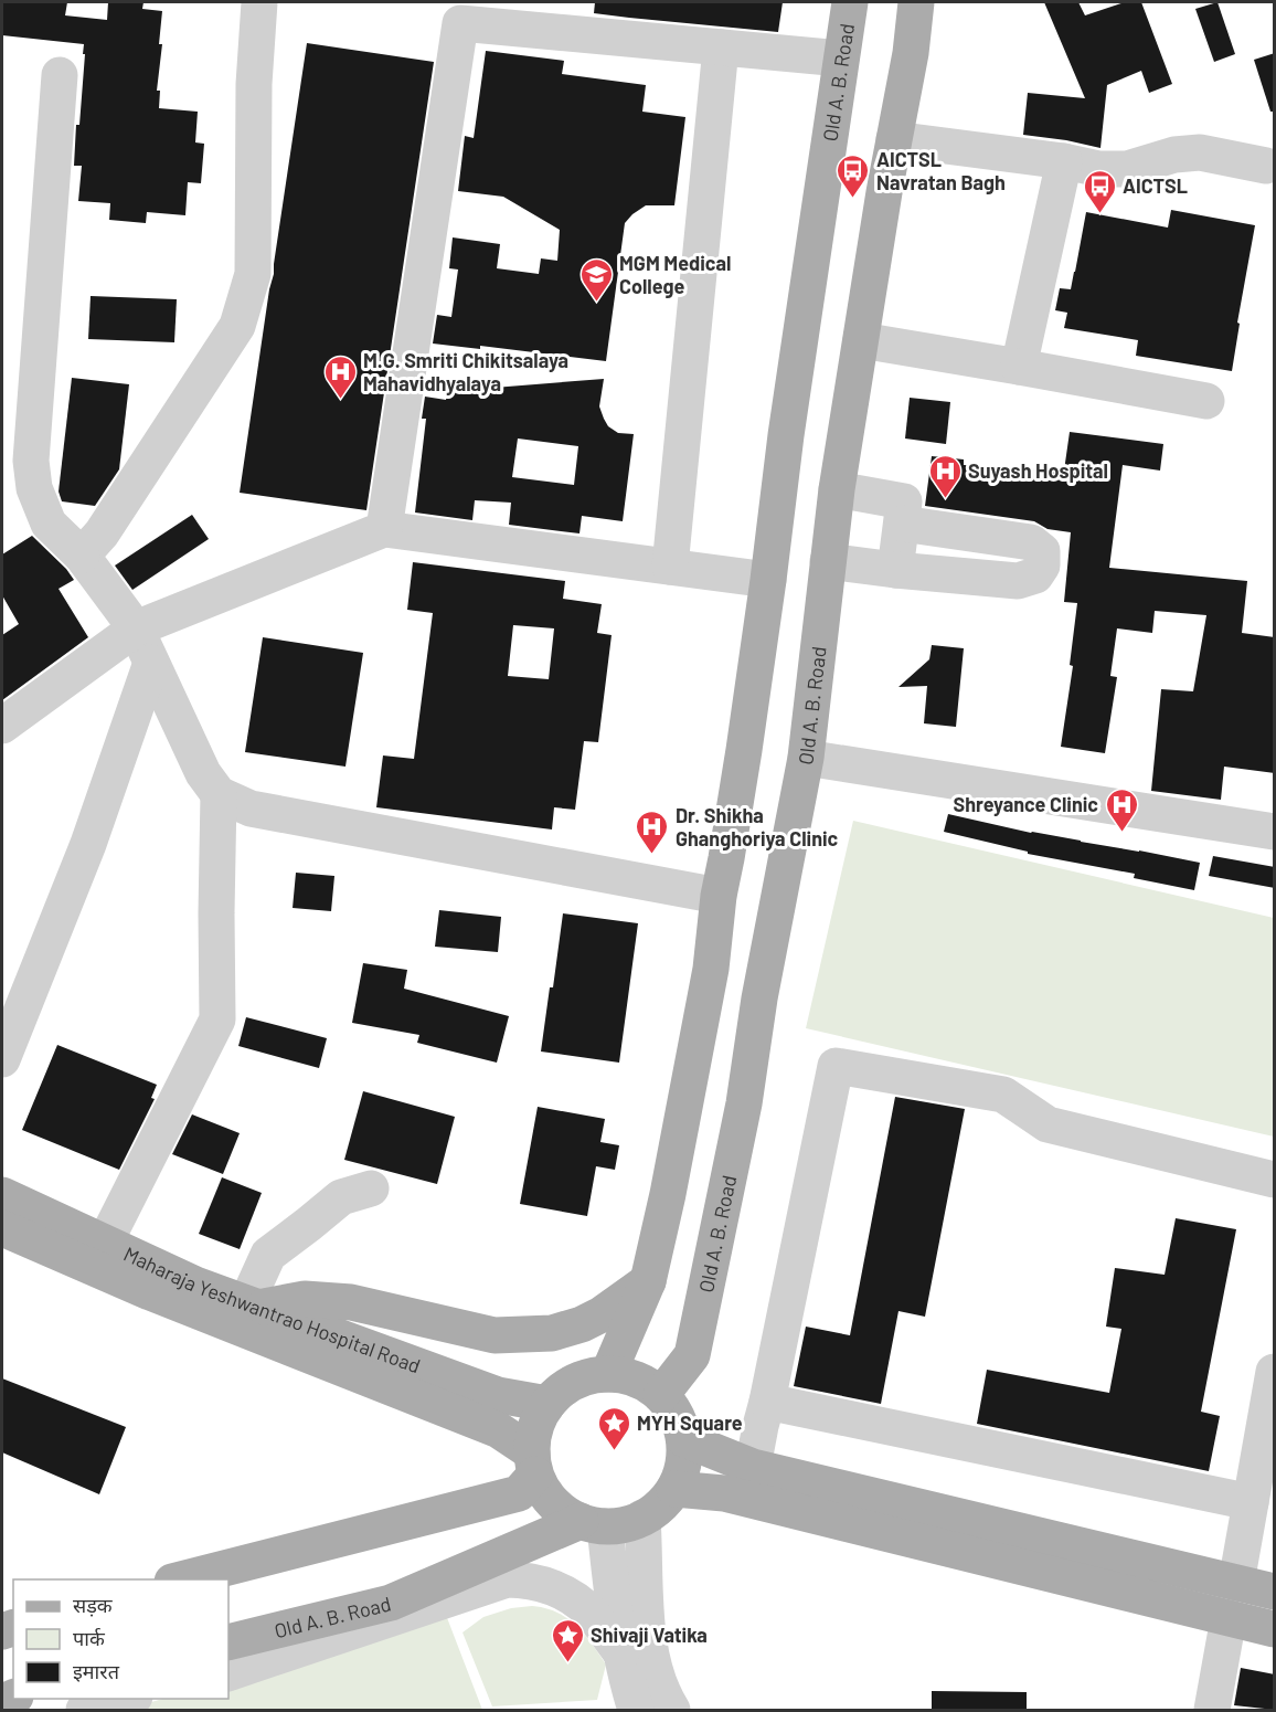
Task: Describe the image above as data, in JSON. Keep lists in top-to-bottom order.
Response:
{
  "streets": {
    "main road": ["Old A. B. Road", "Maharaja Yeshwantrao Hospital Road"]
  },
  "crossings": [
    ["Old A. B. Road", "Maharaja Yeshwantrao Hospital Road"]
  ],
  "places": {
    "bus stop": ["AICTSL Navratan Bagh", "AICTSL"],
    "school or university": ["MGM Medical College"],
    "hospital": [
      "M.G. Smriti Chikitsalaya Mahavidhyalaya",
      "Suyash Hospital",
      "Shreyance Clinic",
      "Dr. Shikha Ghanghoriya Clinic"
    ],
    "place": ["MYH Square", "Shivaji Vatika"]
  },
  "legend": ["सड़क", "पार्क", "इमारत"]
}
